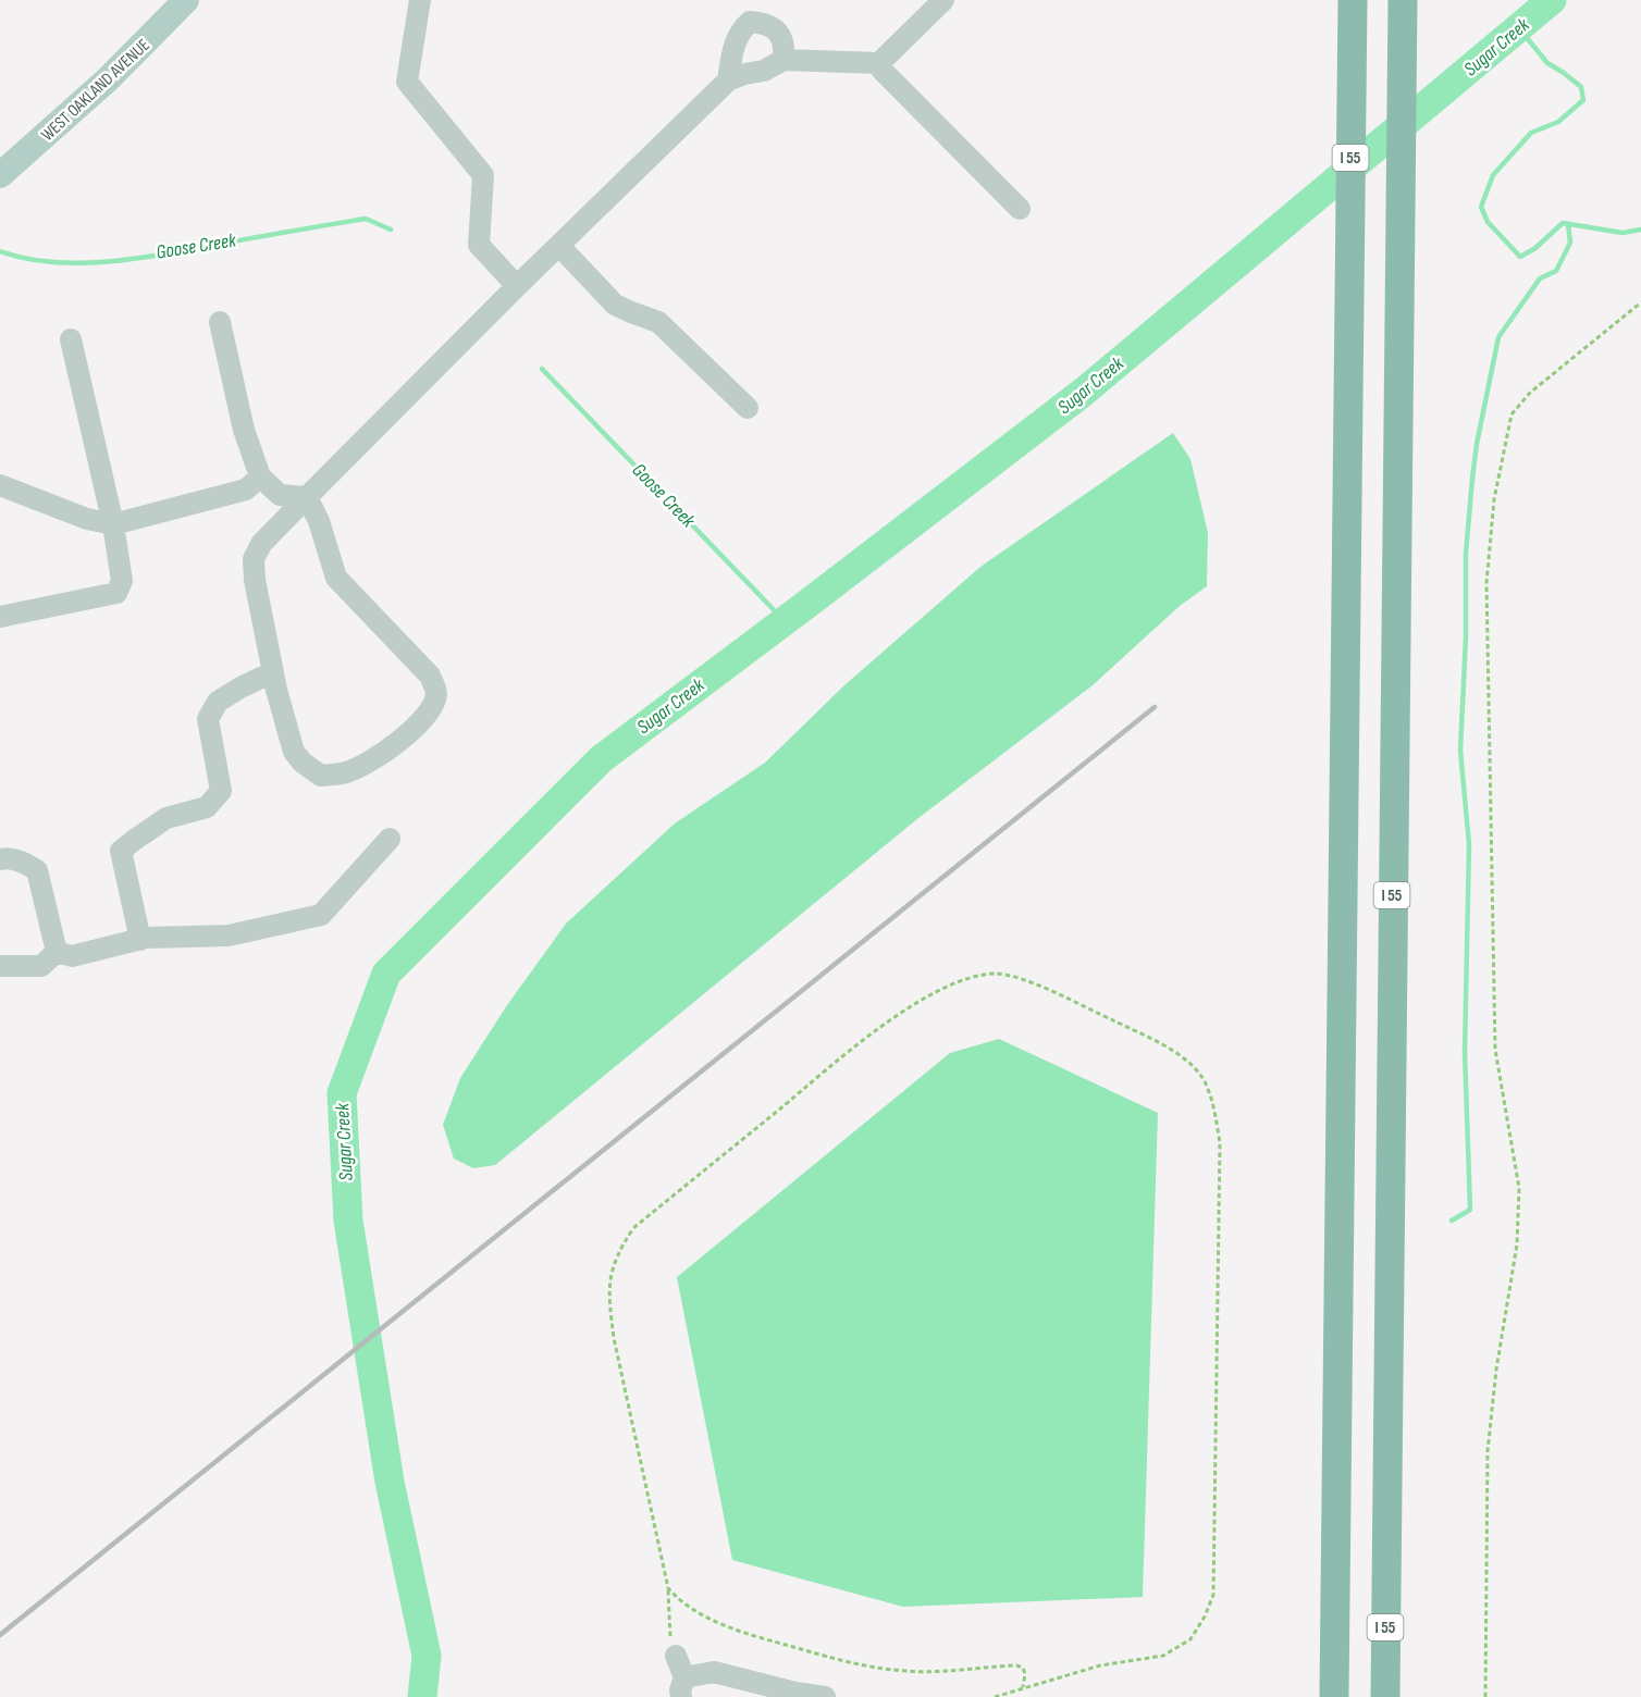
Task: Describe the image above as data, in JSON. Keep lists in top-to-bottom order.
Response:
{
  "streets": {
    "highway": ["I 55"],
    "main road": ["WEST OAKLAND AVENUE"]
  },
  "water": ["Sugar Creek", "Goose Creek"]
}
